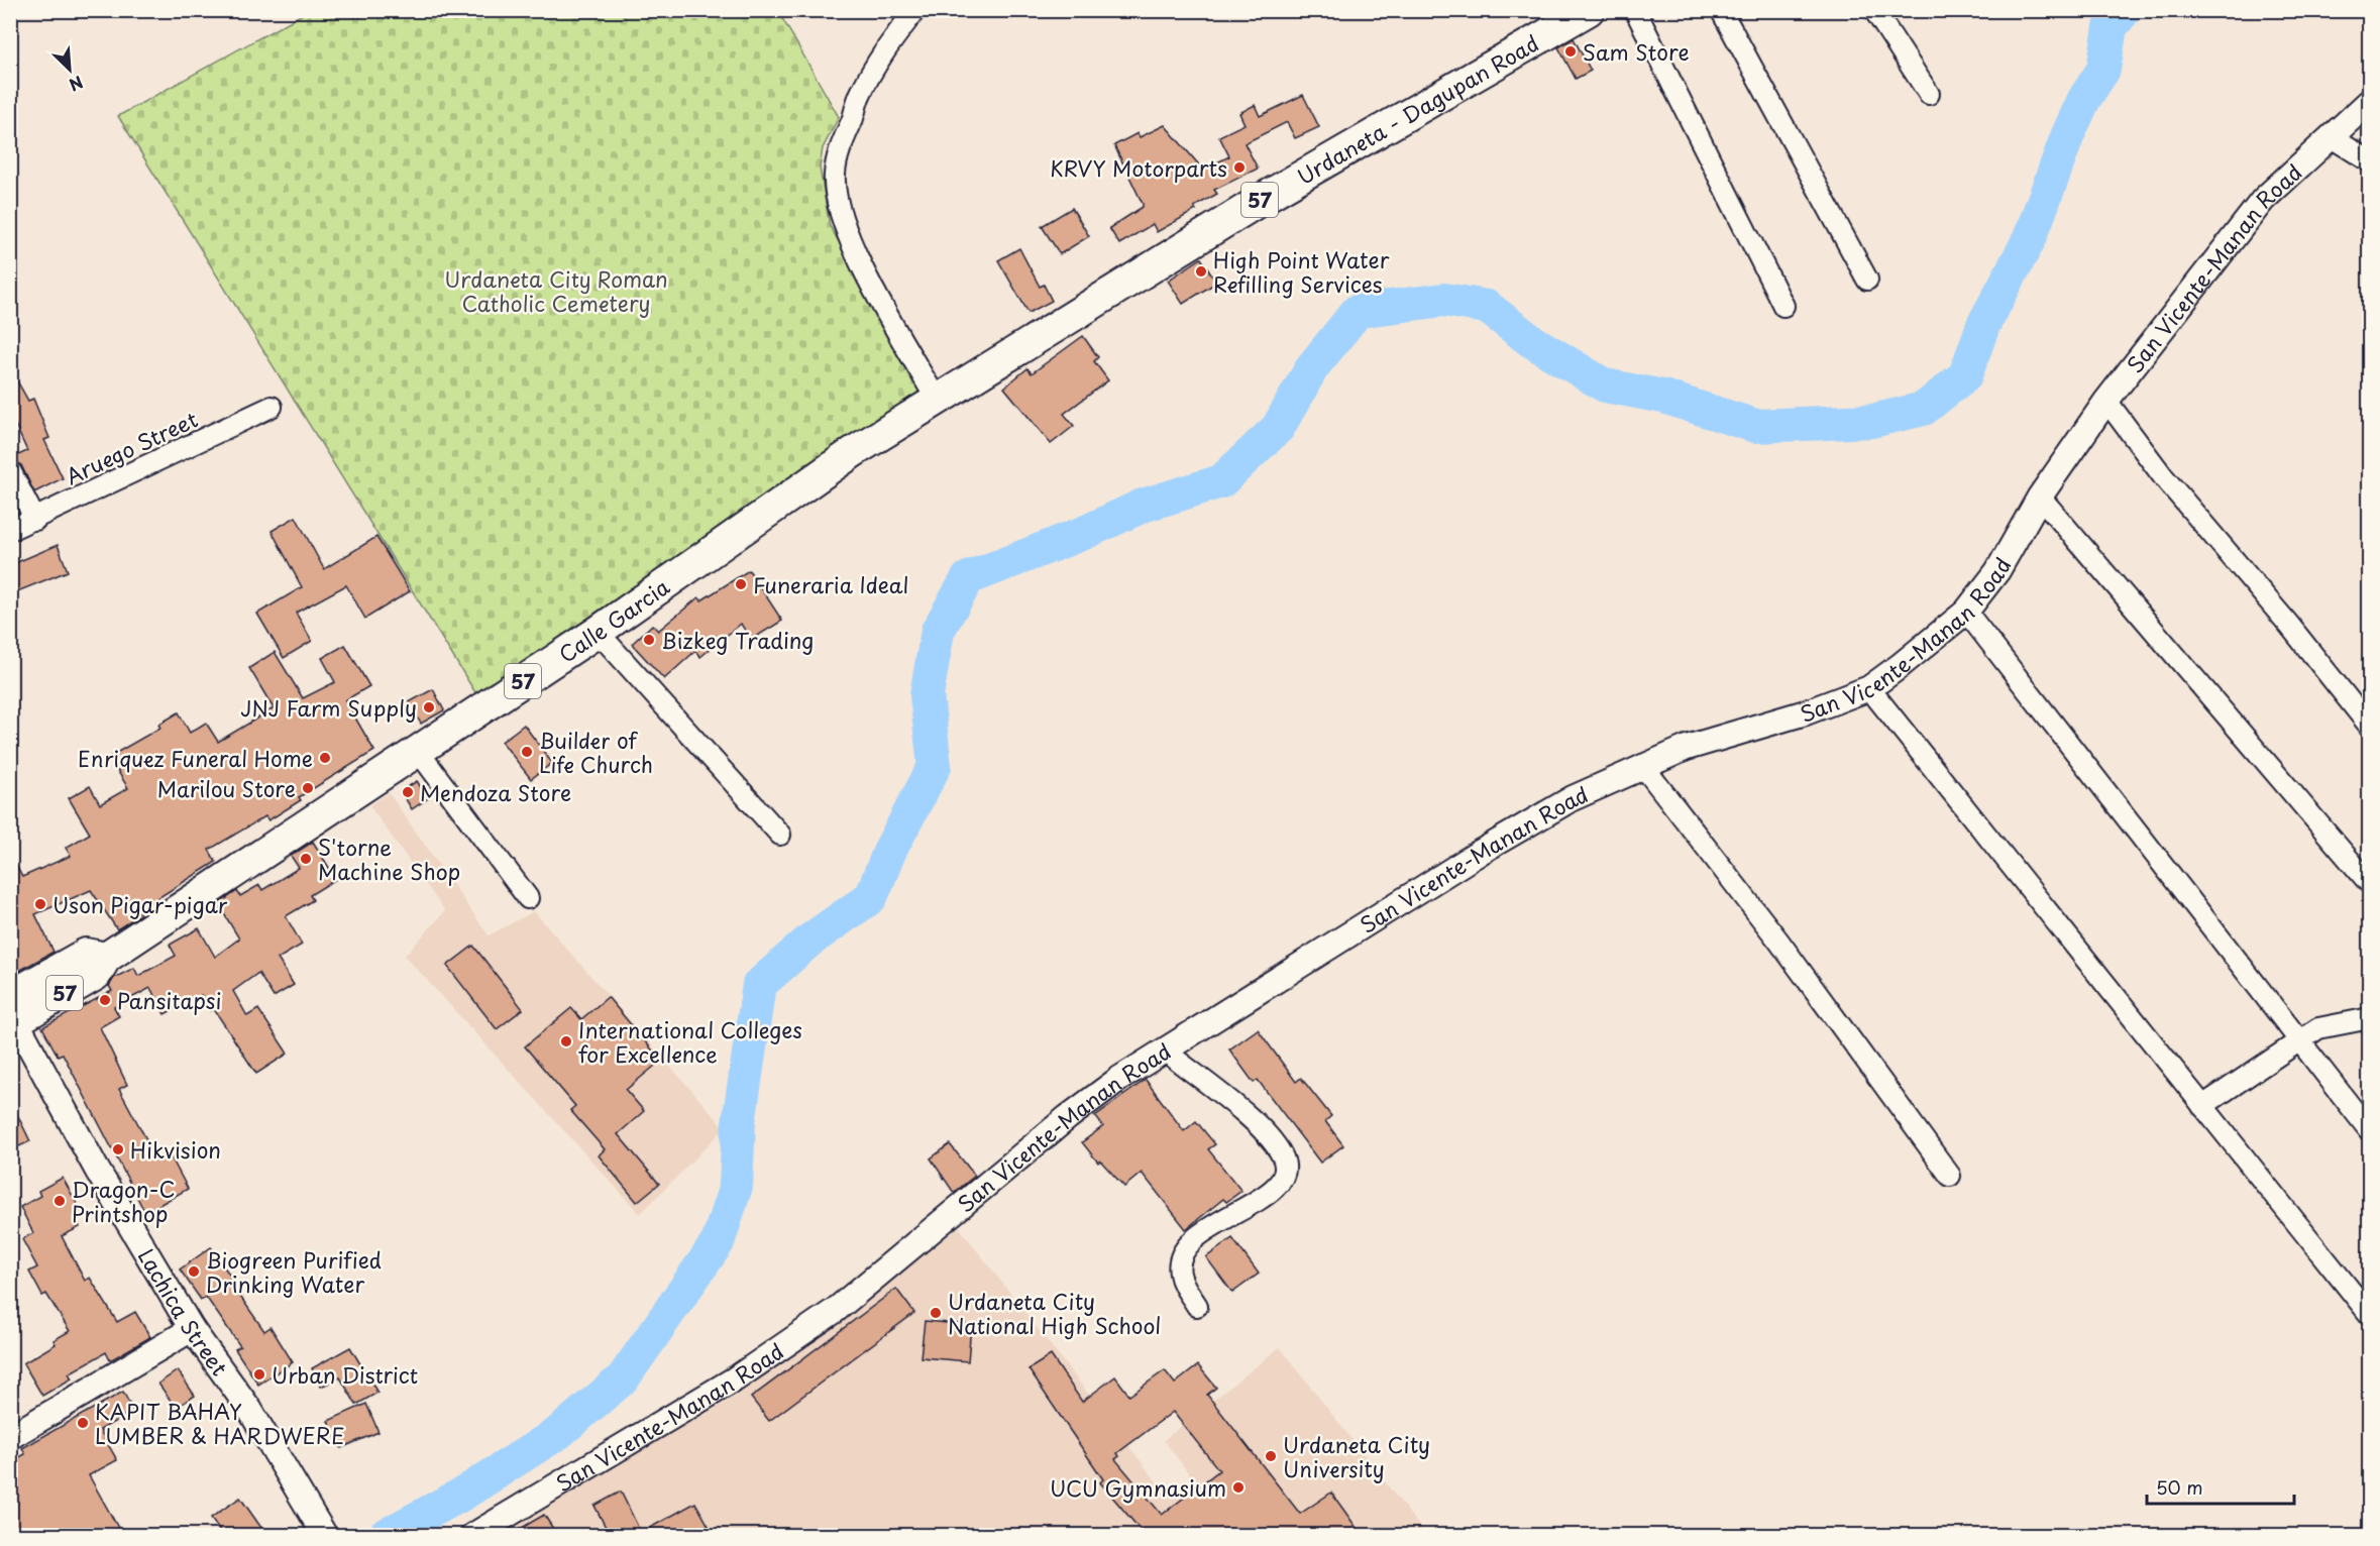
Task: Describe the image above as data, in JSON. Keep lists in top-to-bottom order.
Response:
{
  "streets": {
    "main road": ["Urdaneta - Dagupan Road", "57", "Calle Garcia"],
    "street": ["San Vicente-Manan Road", "Aruego Street", "Lachica Street"]
  },
  "crossings": [
    ["Urdaneta - Dagupan Road", "Calle Garcia"],
    ["Calle Garcia", "Lachica Street"]
  ],
  "parks": ["Urdaneta City Roman Catholic Cemetery"],
  "places": [
    "Sam Store",
    "KRVY Motorparts",
    "High Point Water Refilling Services",
    "Funeraria Ideal",
    "Bizkeg Trading",
    "JNJ Farm Supply",
    "Builder of Life Church",
    "Enriquez Funeral Home",
    "Marilou Store",
    "Mendoza Store",
    "S'torne Machine Shop",
    "Uson Pigar-pigar",
    "Pansitapsi",
    "International Colleges for Excellence",
    "Hikvision",
    "Dragon-C Printshop",
    "Biogreen Purified Drinking Water",
    "Urdaneta City National High School",
    "Urban District",
    "KAPIT BAHAY LUMBER & HARDWERE",
    "Urdaneta City University",
    "UCU Gymnasium"
  ],
  "scale_bar": "50 m",
  "north": "bottom right"
}
